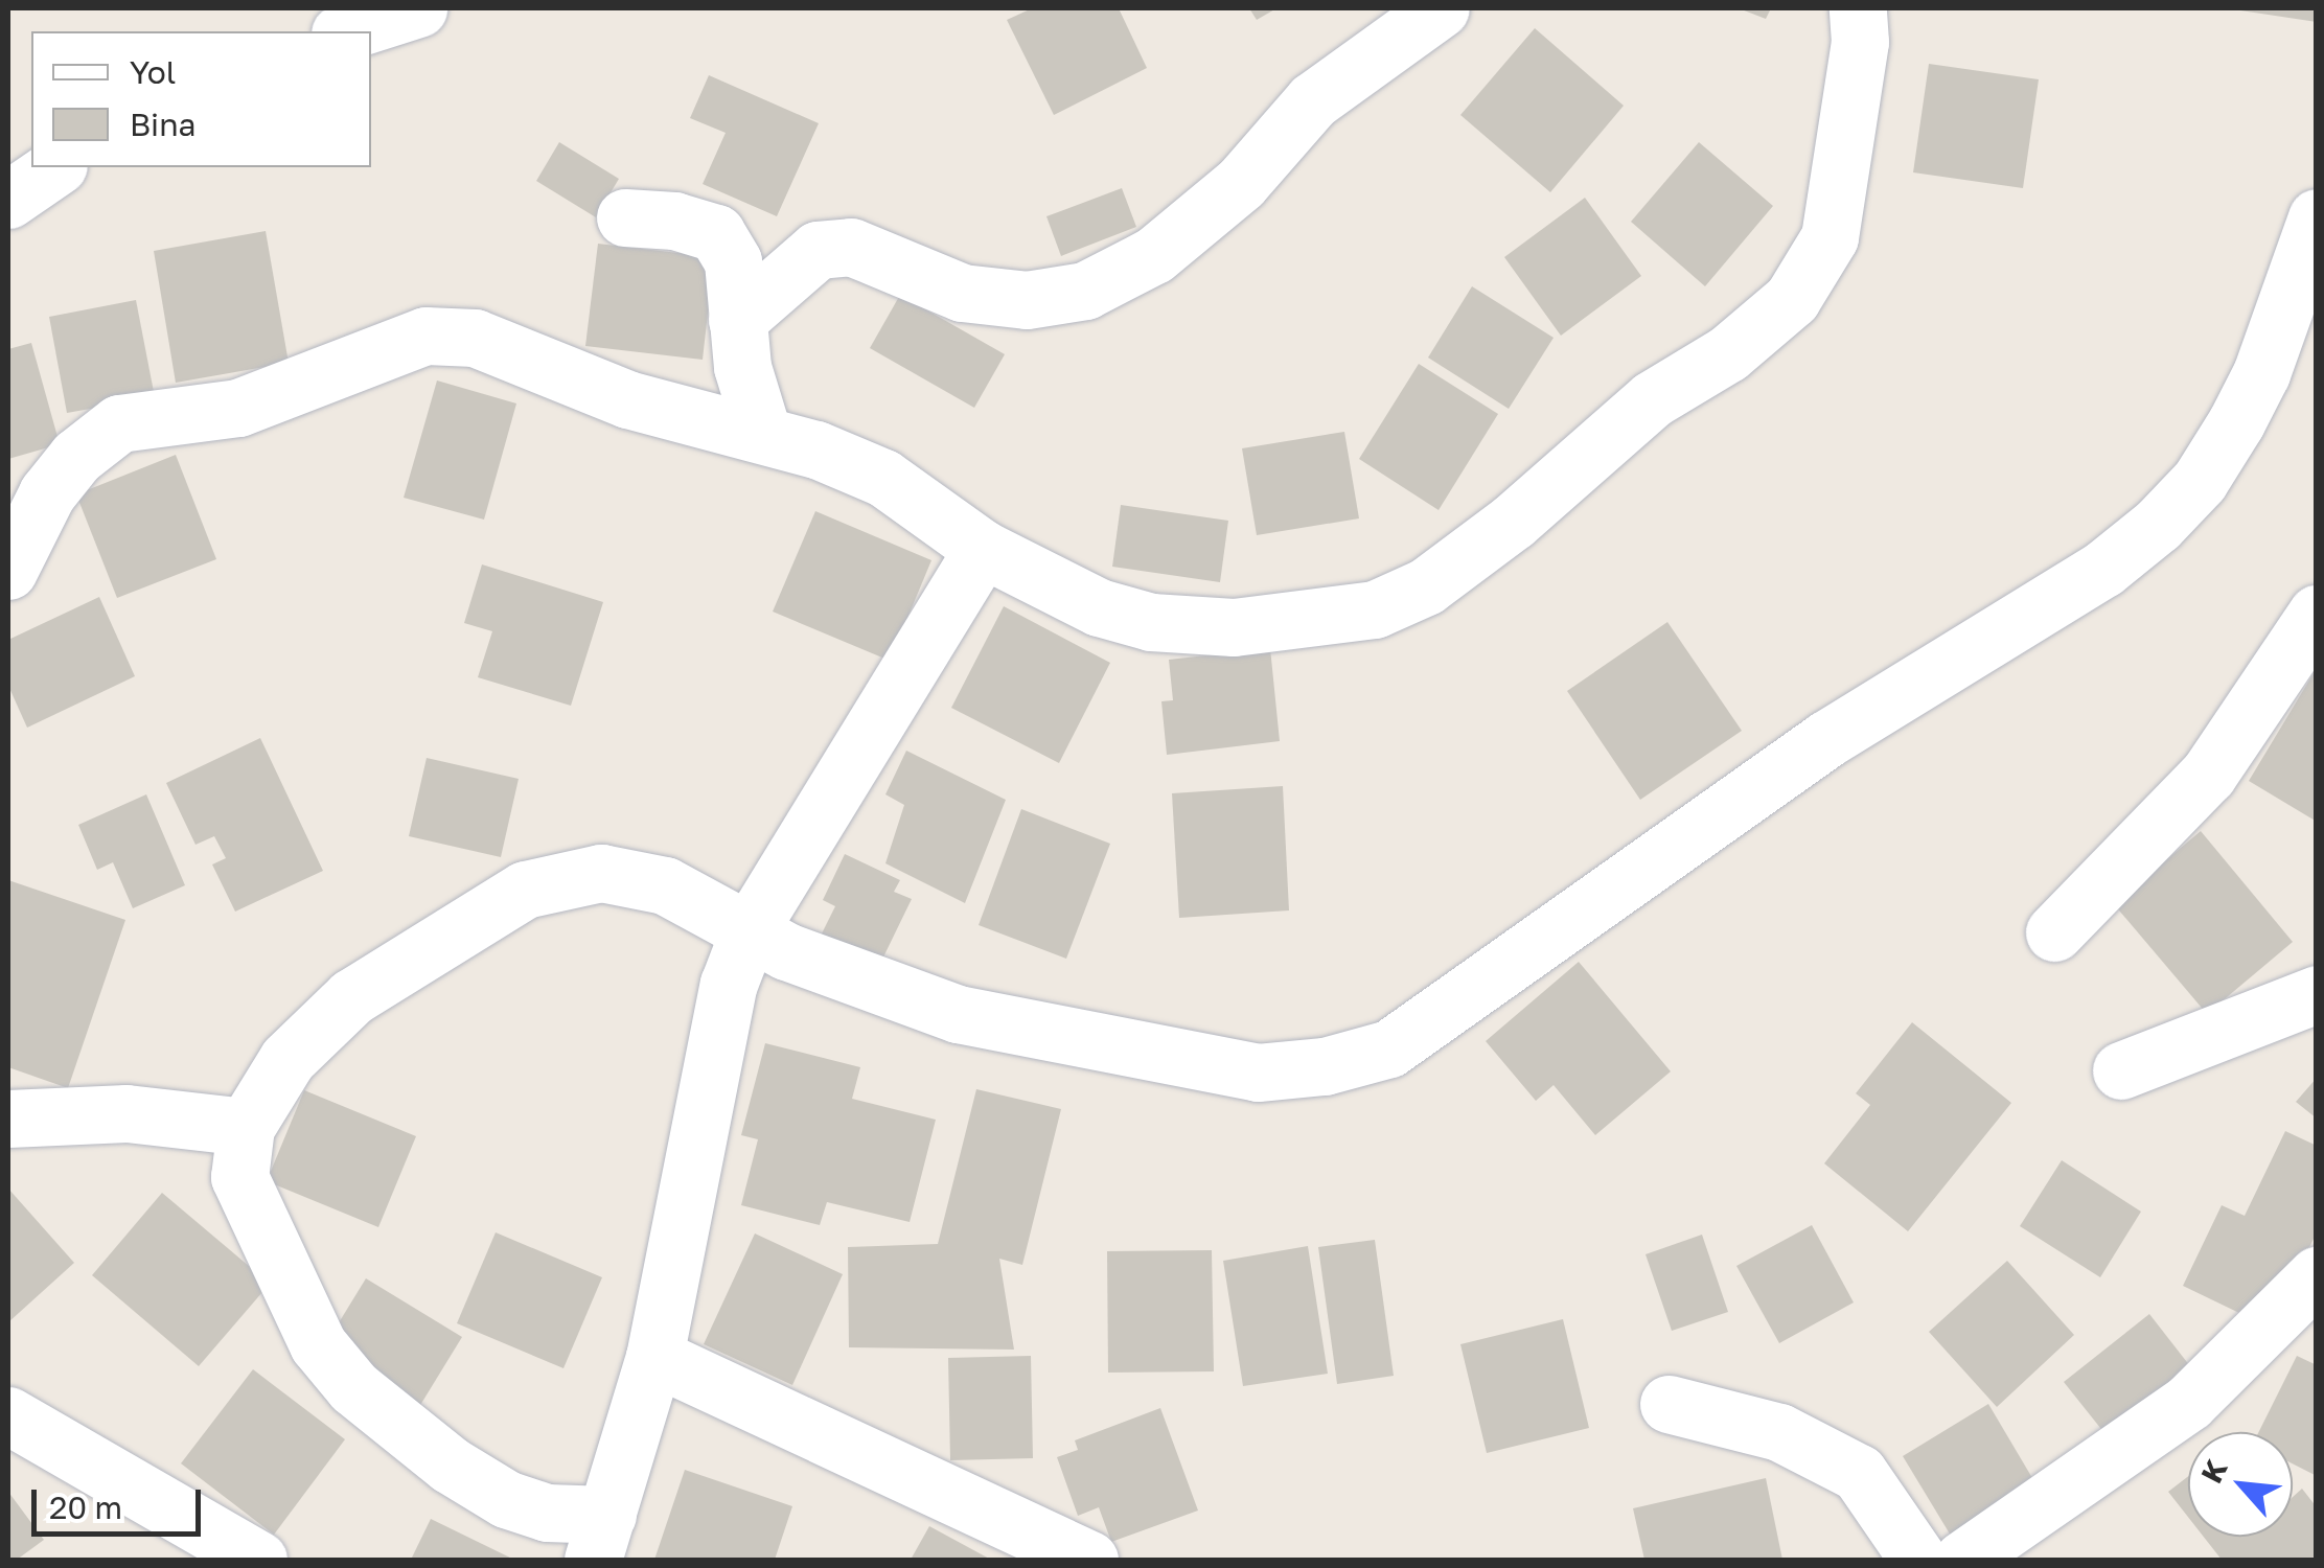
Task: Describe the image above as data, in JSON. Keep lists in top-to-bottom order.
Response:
{
  "legend": ["Yol", "Bina"],
  "scale_bar": "20 m",
  "north": "top left"
}
